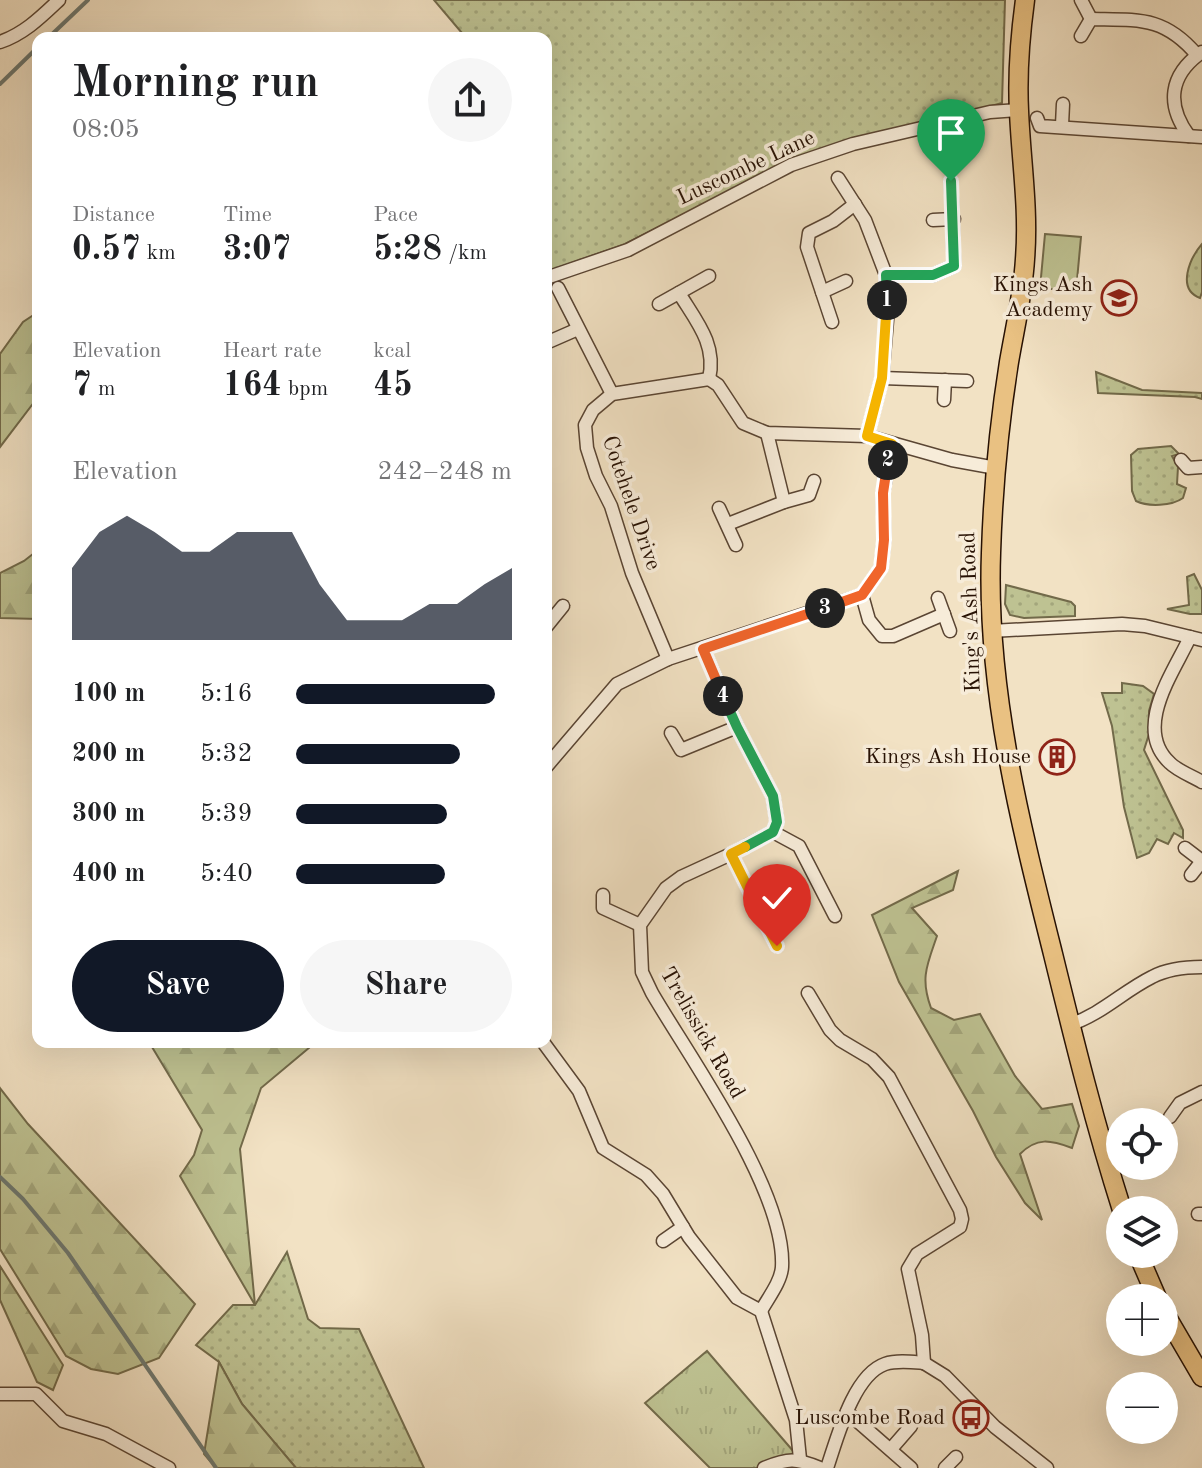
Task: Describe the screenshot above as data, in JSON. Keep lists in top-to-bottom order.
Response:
{
  "streets": {
    "highway": ["King's Ash Road"],
    "street": ["Luscombe Lane", "Cotehele Drive", "Trelissick Road"]
  },
  "crossings": [
    ["Luscombe Lane", "King's Ash Road"]
  ],
  "places": {
    "school or university": ["Kings Ash Academy"],
    "building": ["Kings Ash House"],
    "bus stop": ["Luscombe Road"]
  },
  "page": {
    "heading": ["Morning run", "08:05"],
    "stats": [
      ["Distance", "0.57 km"],
      ["Time", "3:07"],
      ["Pace", "5:28 /km"],
      ["Elevation", "7 m"],
      ["Heart rate", "164 bpm"],
      ["kcal", "45"]
    ],
    "pins": [
      "1",
      "2",
      "3",
      "4"
    ],
    "chart": ["Elevation", "242–248 m"],
    "list": [
      {
        "name": "100 m",
        "note": "5:16"
      },
      {
        "name": "200 m",
        "note": "5:32"
      },
      {
        "name": "300 m",
        "note": "5:39"
      },
      {
        "name": "400 m",
        "note": "5:40"
      }
    ],
    "buttons": ["Save", "Share"],
    "map_buttons": ["+", "−"]
  }
}
